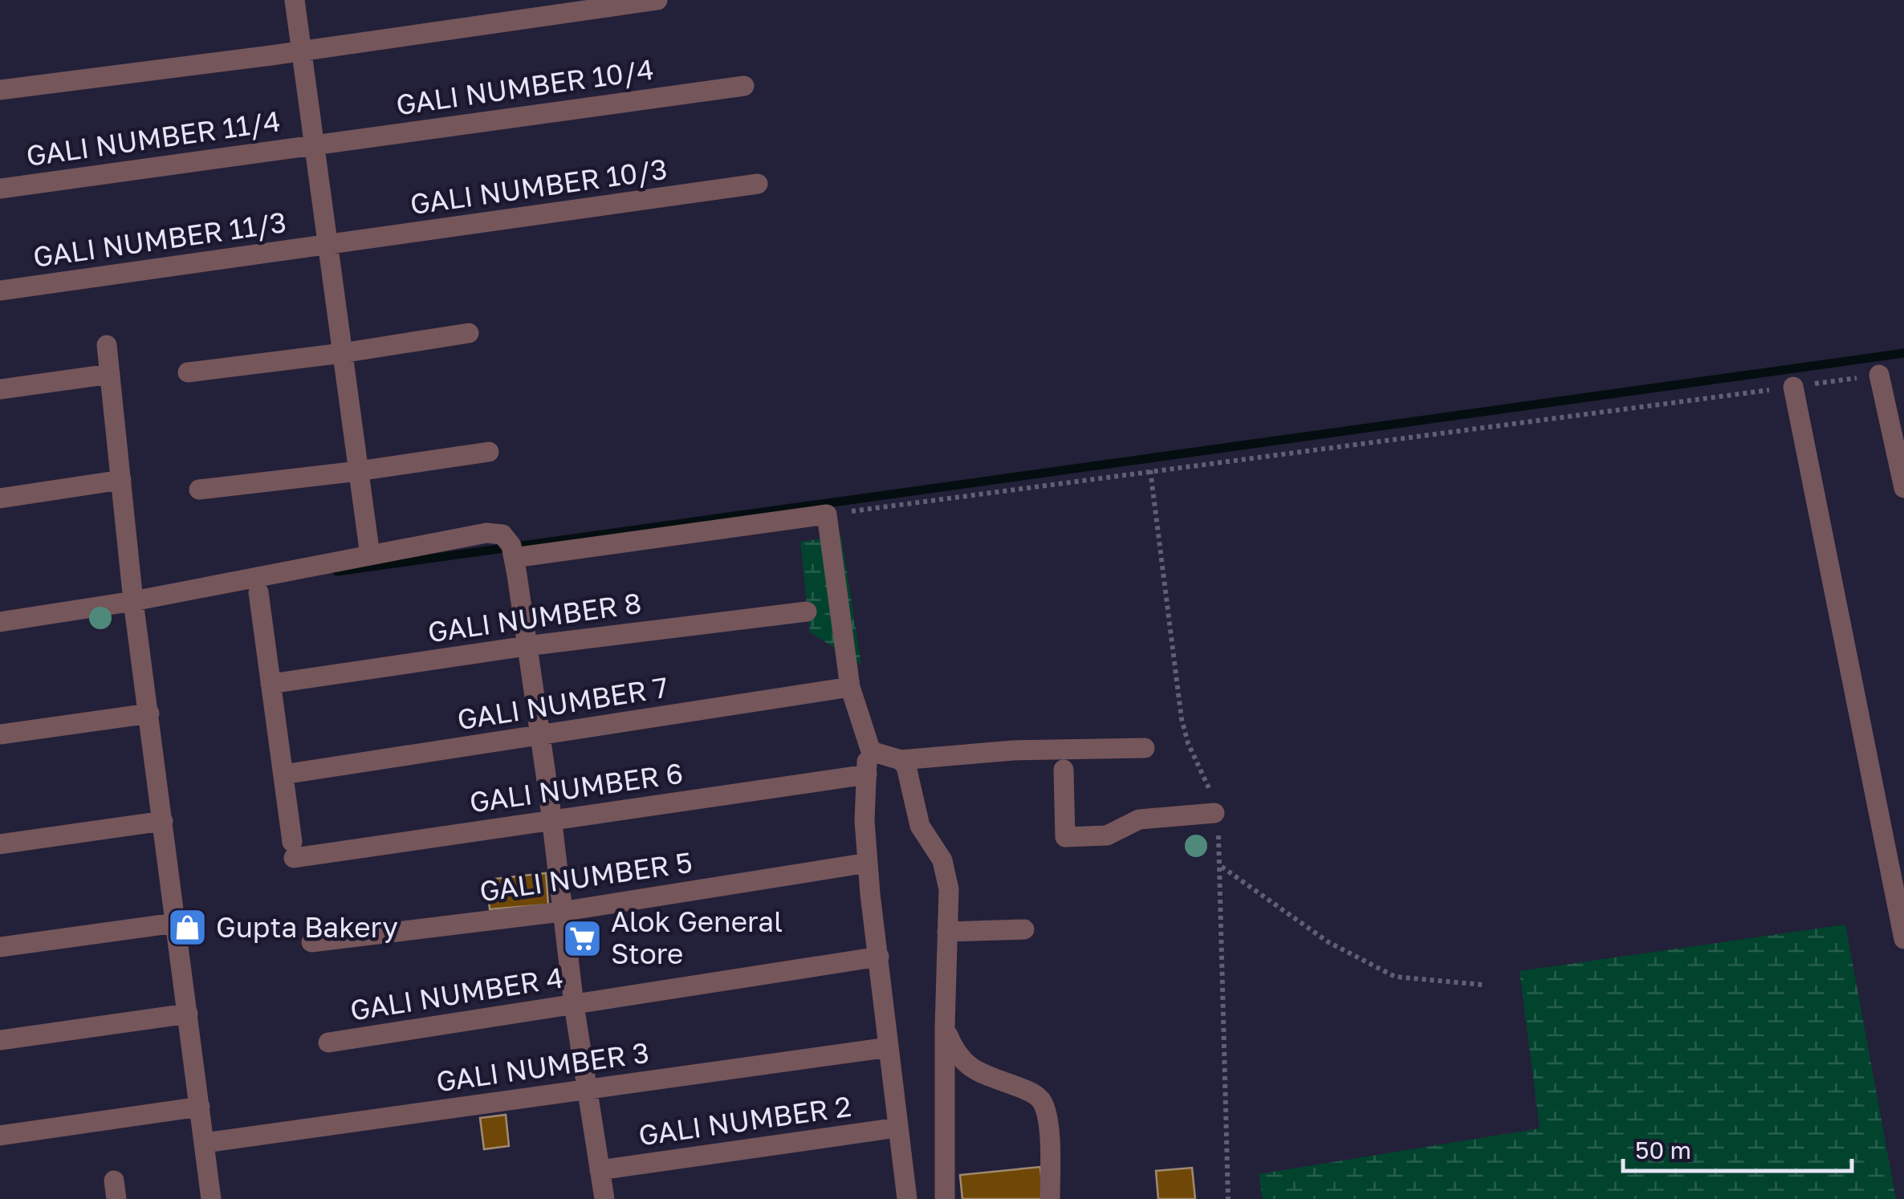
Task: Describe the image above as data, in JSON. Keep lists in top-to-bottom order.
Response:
{
  "streets": {
    "street": [
      "GALI NUMBER 10/4",
      "GALI NUMBER 11/4",
      "GALI NUMBER 10/3",
      "GALI NUMBER 11/3",
      "GALI NUMBER 8",
      "GALI NUMBER 7",
      "GALI NUMBER 6",
      "GALI NUMBER 5",
      "GALI NUMBER 4",
      "GALI NUMBER 3",
      "GALI NUMBER 2"
    ]
  },
  "crossings": [
    ["GALI NUMBER 10/4", "GALI NUMBER 11/4"],
    ["GALI NUMBER 10/3", "GALI NUMBER 11/3"],
    ["GALI NUMBER 7", "GALI NUMBER 6"]
  ],
  "places": {
    "shop": ["Gupta Bakery"],
    "supermarket": ["Alok General Store"]
  },
  "scale_bar": "50 m"
}
